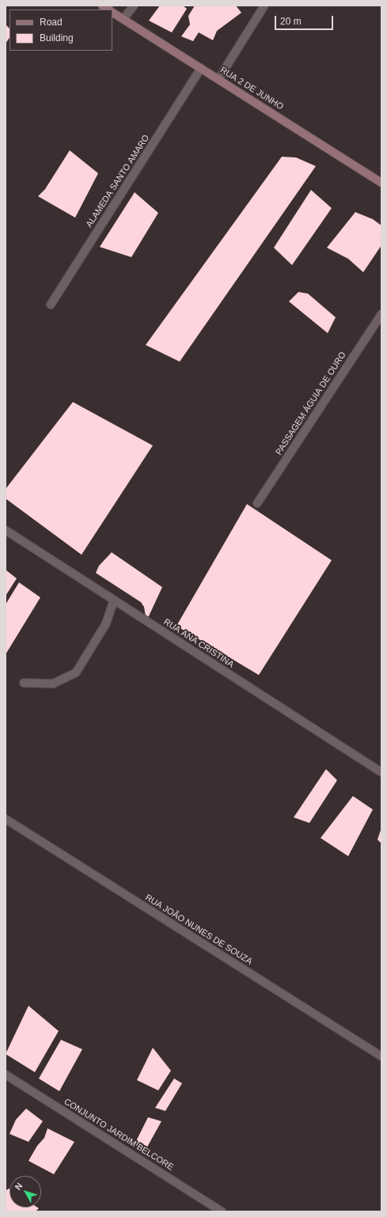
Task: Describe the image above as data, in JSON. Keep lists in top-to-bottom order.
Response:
{
  "streets": {
    "street": [
      "RUA 2 DE JUNHO",
      "ALAMEDA SANTO AMARO",
      "PASSAGEM ÁGUIA DE OURO",
      "RUA ANA CRISTINA",
      "RUA JOÃO NUNES DE SOUZA",
      "CONJUNTO JARDIM BELCORE"
    ]
  },
  "crossings": [
    ["RUA 2 DE JUNHO", "ALAMEDA SANTO AMARO"]
  ],
  "legend": ["Road", "Building"],
  "scale_bar": "20 m",
  "north": "top left"
}
